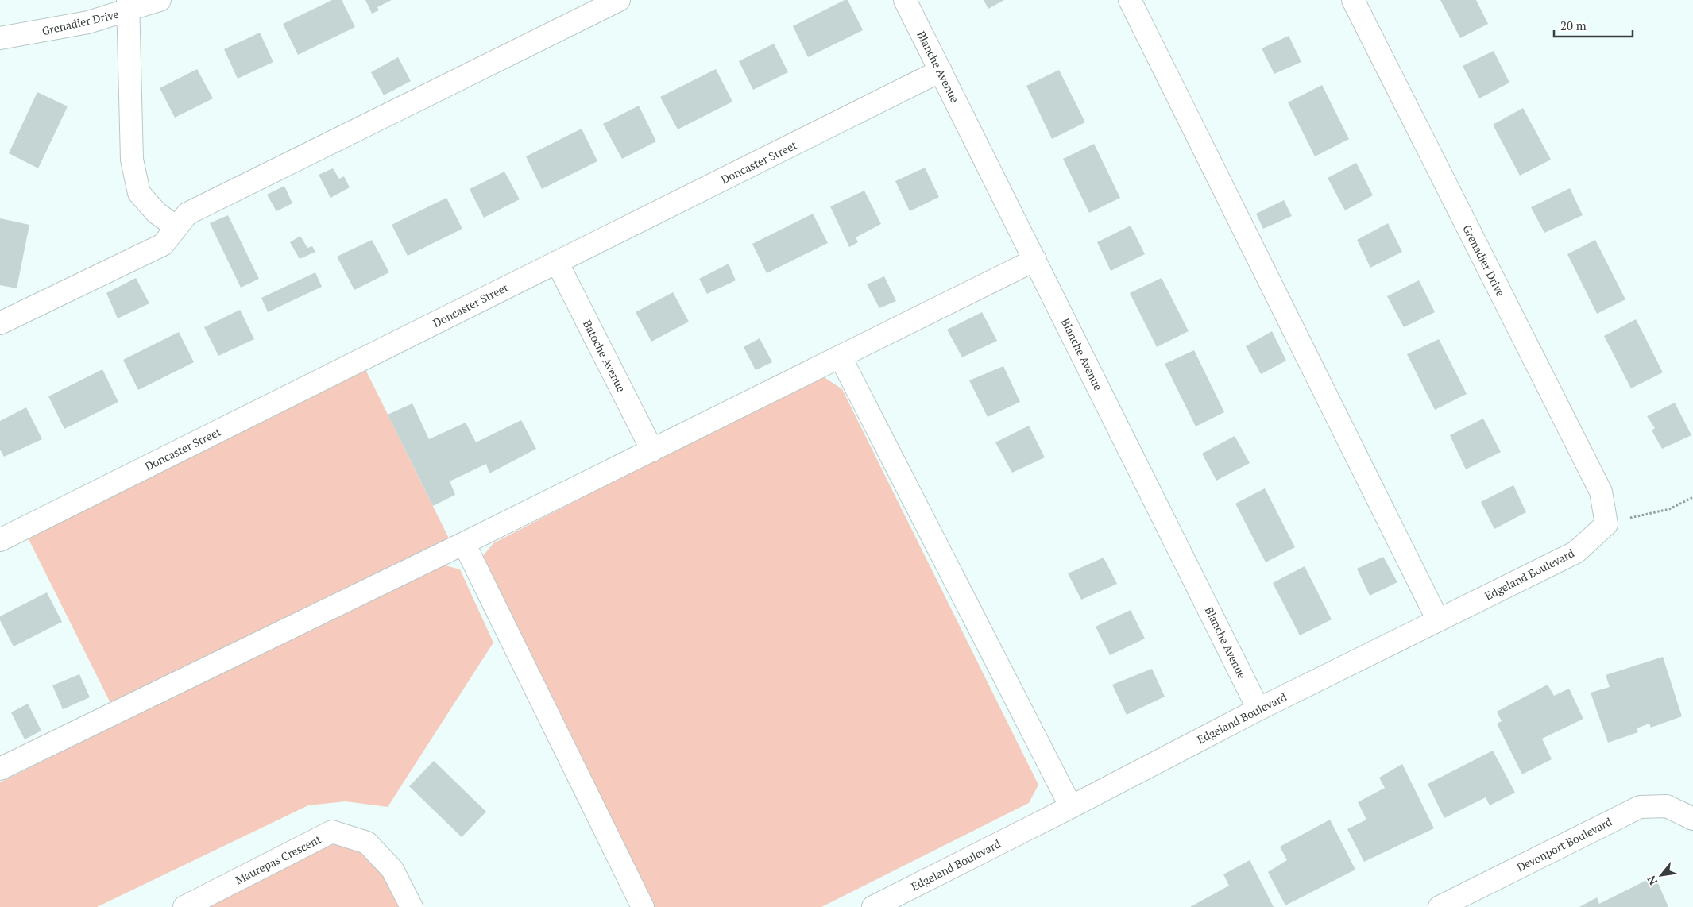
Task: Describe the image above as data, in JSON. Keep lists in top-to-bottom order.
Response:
{
  "streets": {
    "street": [
      "Grenadier Drive",
      "Blanche Avenue",
      "Doncaster Street",
      "Batoche Avenue",
      "Edgeland Boulevard",
      "Devonport Boulevard",
      "Maurepas Crescent"
    ]
  },
  "crossings": [
    ["Grenadier Drive", "Edgeland Boulevard"],
    ["Blanche Avenue", "Doncaster Street"],
    ["Blanche Avenue", "Edgeland Boulevard"],
    ["Doncaster Street", "Batoche Avenue"]
  ],
  "scale_bar": "20 m",
  "north": "bottom left"
}
